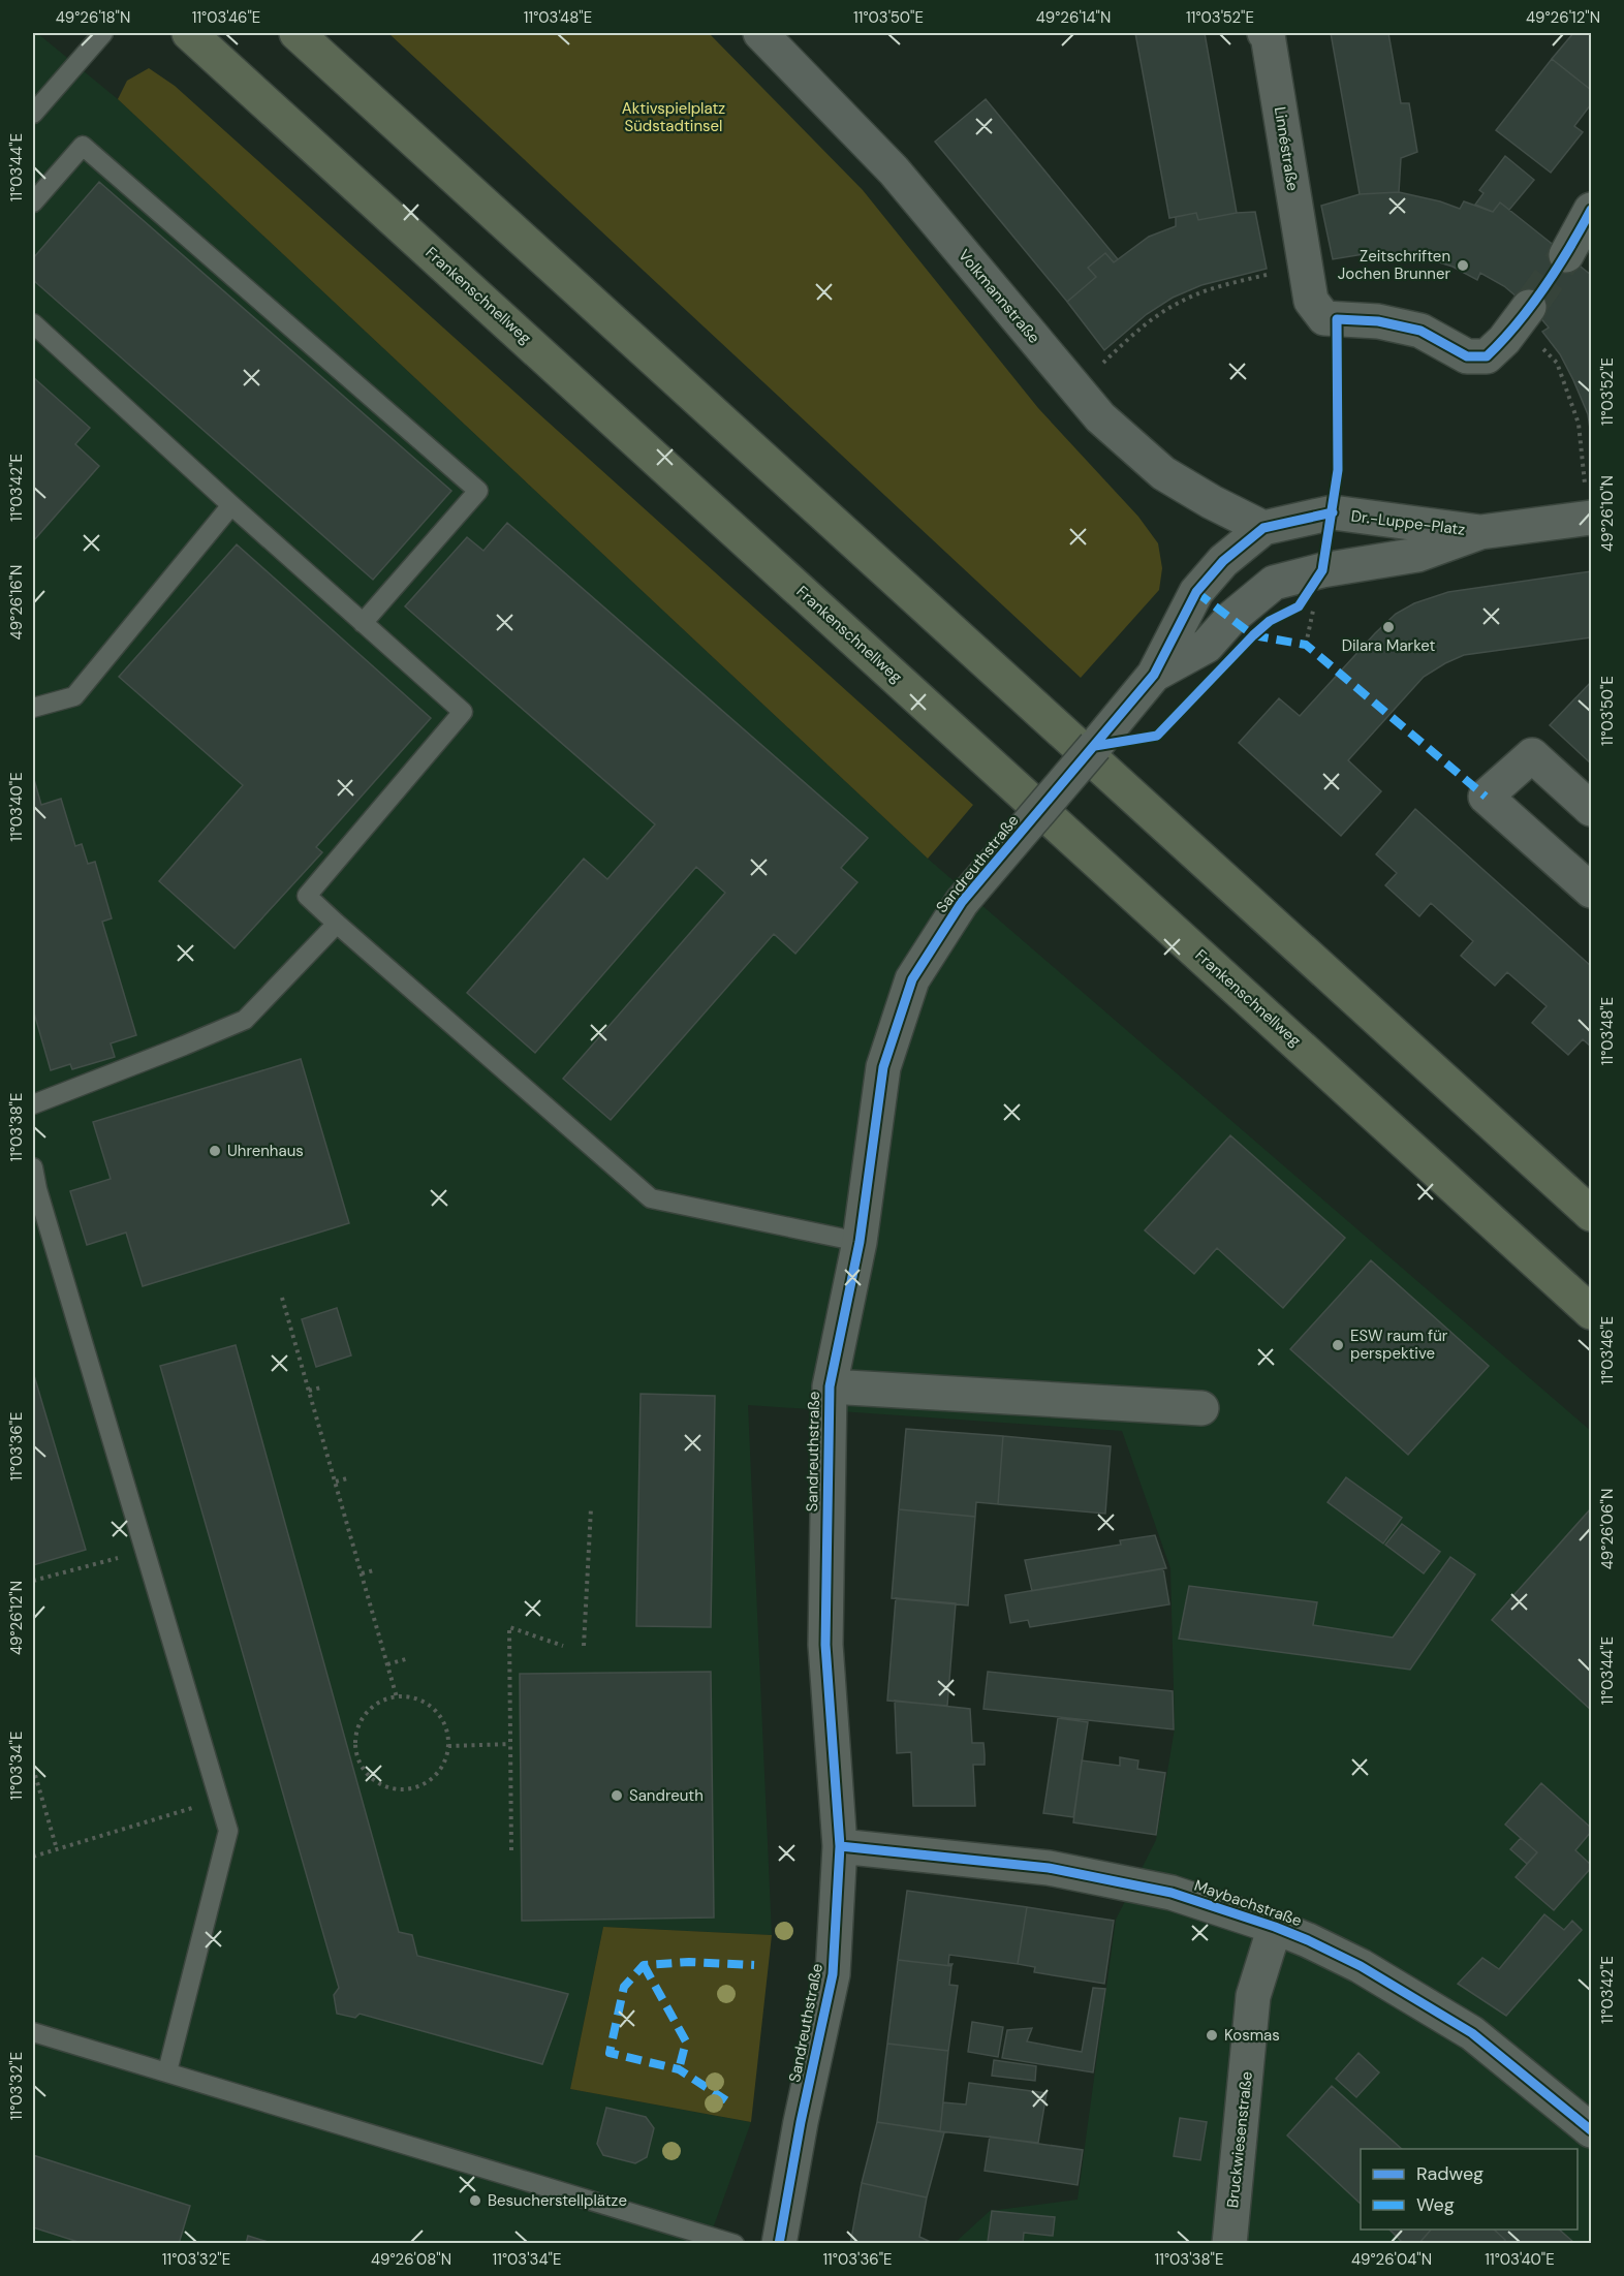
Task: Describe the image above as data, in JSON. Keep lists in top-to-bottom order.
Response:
{
  "streets": {
    "highway": ["Frankenschnellweg"],
    "street": [
      "Linnéstraße",
      "Volkmannstraße",
      "Dr.-Luppe-Platz",
      "Sandreuthstraße",
      "Maybachstraße",
      "Bruckwiesenstraße"
    ]
  },
  "crossings": [
    ["Volkmannstraße", "Dr.-Luppe-Platz"],
    ["Volkmannstraße", "Sandreuthstraße"],
    ["Dr.-Luppe-Platz", "Sandreuthstraße"],
    ["Sandreuthstraße", "Maybachstraße"],
    ["Maybachstraße", "Bruckwiesenstraße"]
  ],
  "parks": ["Aktivspielplatz Südstadtinsel"],
  "places": [
    "Zeitschriften Jochen Brunner",
    "Dilara Market",
    "Uhrenhaus",
    "ESW raum für perspektive",
    "Sandreuth",
    "Kosmas",
    "Besucherstellplätze"
  ],
  "legend": ["Radweg", "Weg"],
  "coordinates": [
    "49°26'18\"N",
    "11°03'46\"E",
    "11°03'48\"E",
    "11°03'50\"E",
    "49°26'14\"N",
    "11°03'52\"E",
    "49°26'12\"N",
    "11°03'44\"E",
    "11°03'42\"E",
    "49°26'10\"N",
    "49°26'16\"N",
    "11°03'40\"E",
    "11°03'38\"E",
    "11°03'36\"E",
    "49°26'06\"N",
    "11°03'34\"E",
    "11°03'32\"E",
    "49°26'08\"N",
    "49°26'04\"N"
  ]
}
